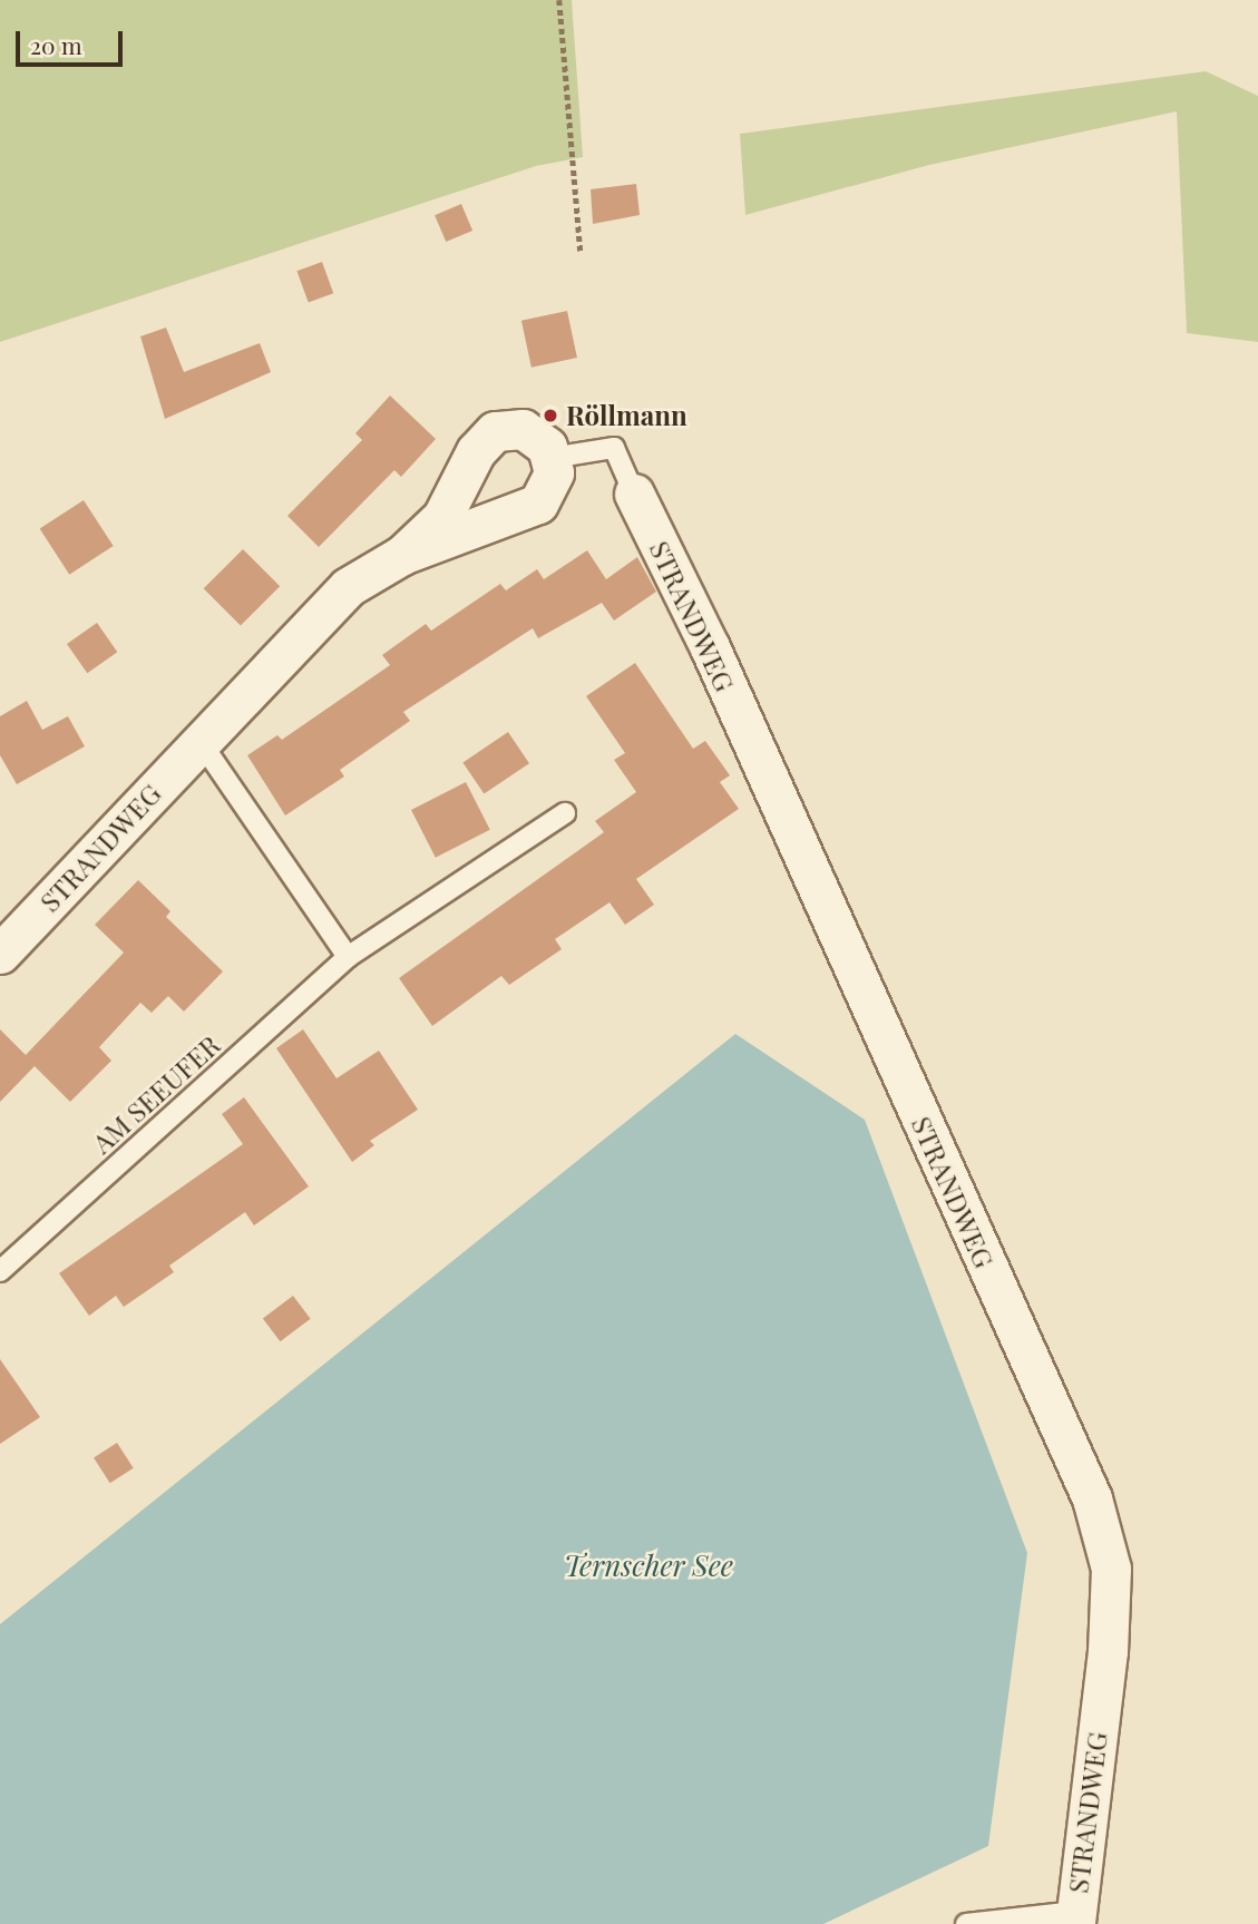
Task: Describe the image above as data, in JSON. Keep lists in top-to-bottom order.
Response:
{
  "streets": {
    "street": ["STRANDWEG"],
    "lane": ["AM SEEUFER"]
  },
  "water": ["Ternscher See"],
  "places": ["Röllmann"],
  "scale_bar": "20 m"
}
